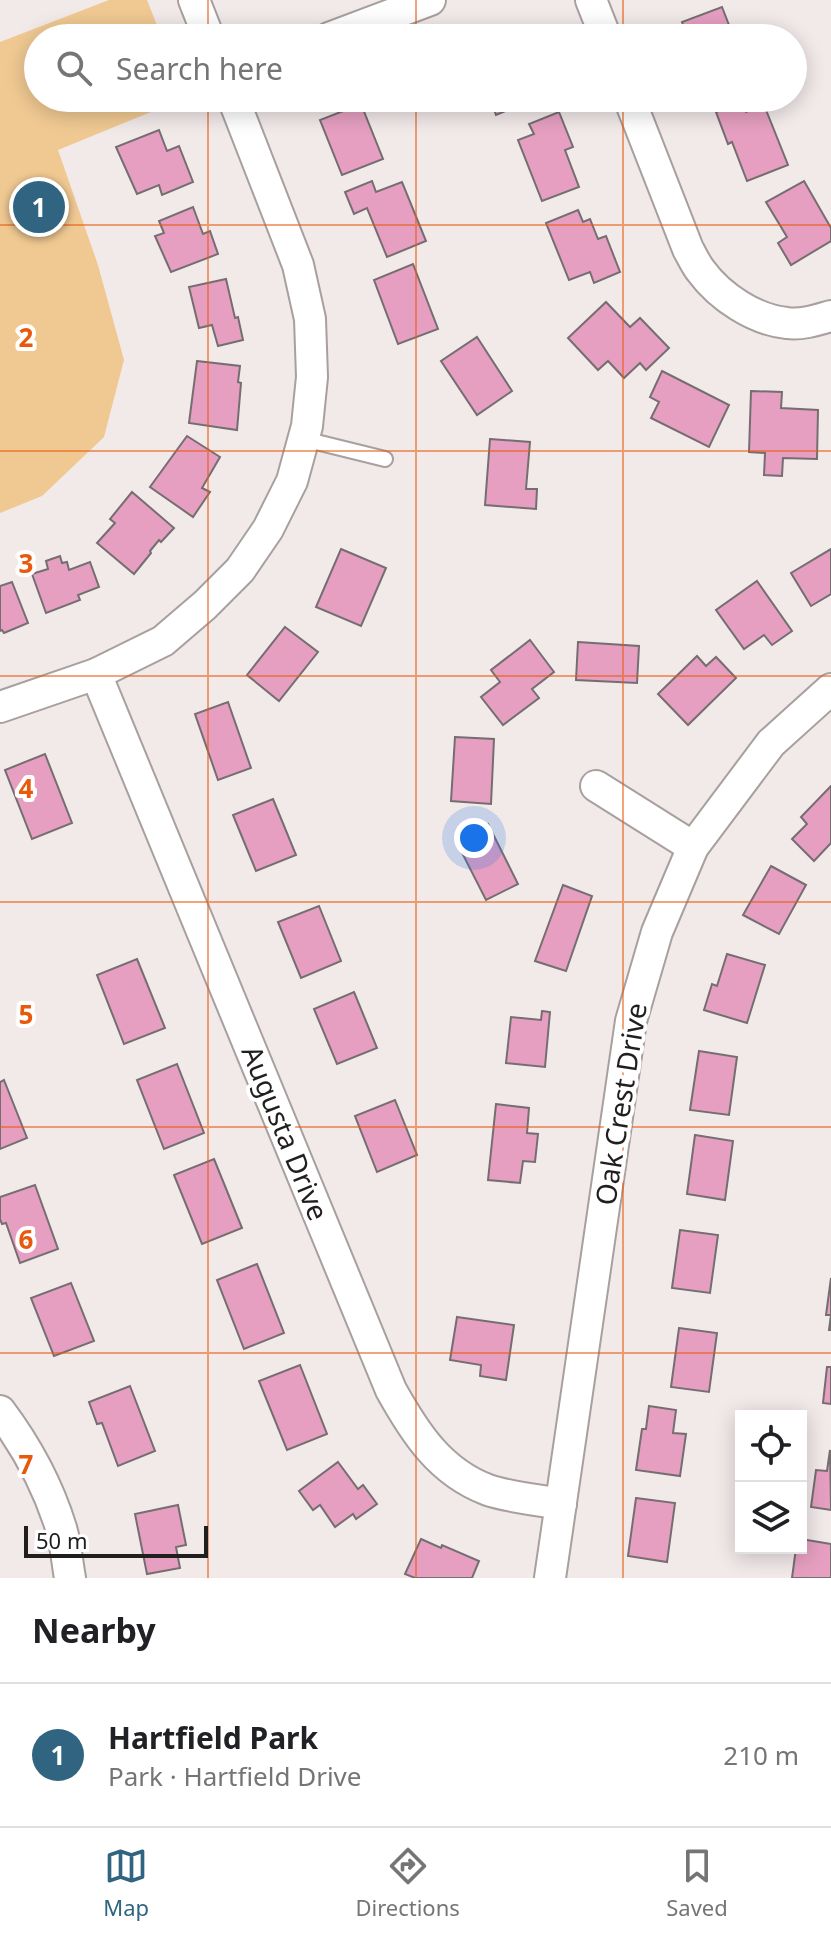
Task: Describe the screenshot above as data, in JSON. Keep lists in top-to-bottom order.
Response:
{
  "streets": {
    "street": ["Oak Crest Drive", "Augusta Drive"]
  },
  "crossings": [
    ["Oak Crest Drive", "Augusta Drive"]
  ],
  "scale_bar": "50 m",
  "page": {
    "search": "Search here",
    "pins": "1",
    "scale": "50 m",
    "heading": "Nearby",
    "list": [
      {
        "mark": "1",
        "name": "Hartfield Park",
        "note": "Park · Hartfield Drive",
        "value": "210 m"
      }
    ],
    "nav": ["Map", "Directions", "Saved"]
  },
  "grid": {
    "rows": [
      "2",
      "3",
      "4",
      "5",
      "6",
      "7"
    ]
  }
}
